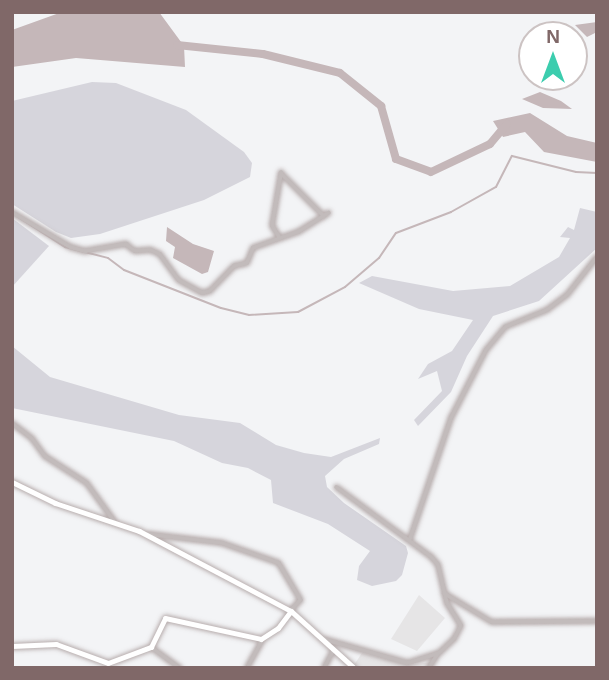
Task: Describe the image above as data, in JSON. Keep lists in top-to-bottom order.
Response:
{
  "north": "top"
}
